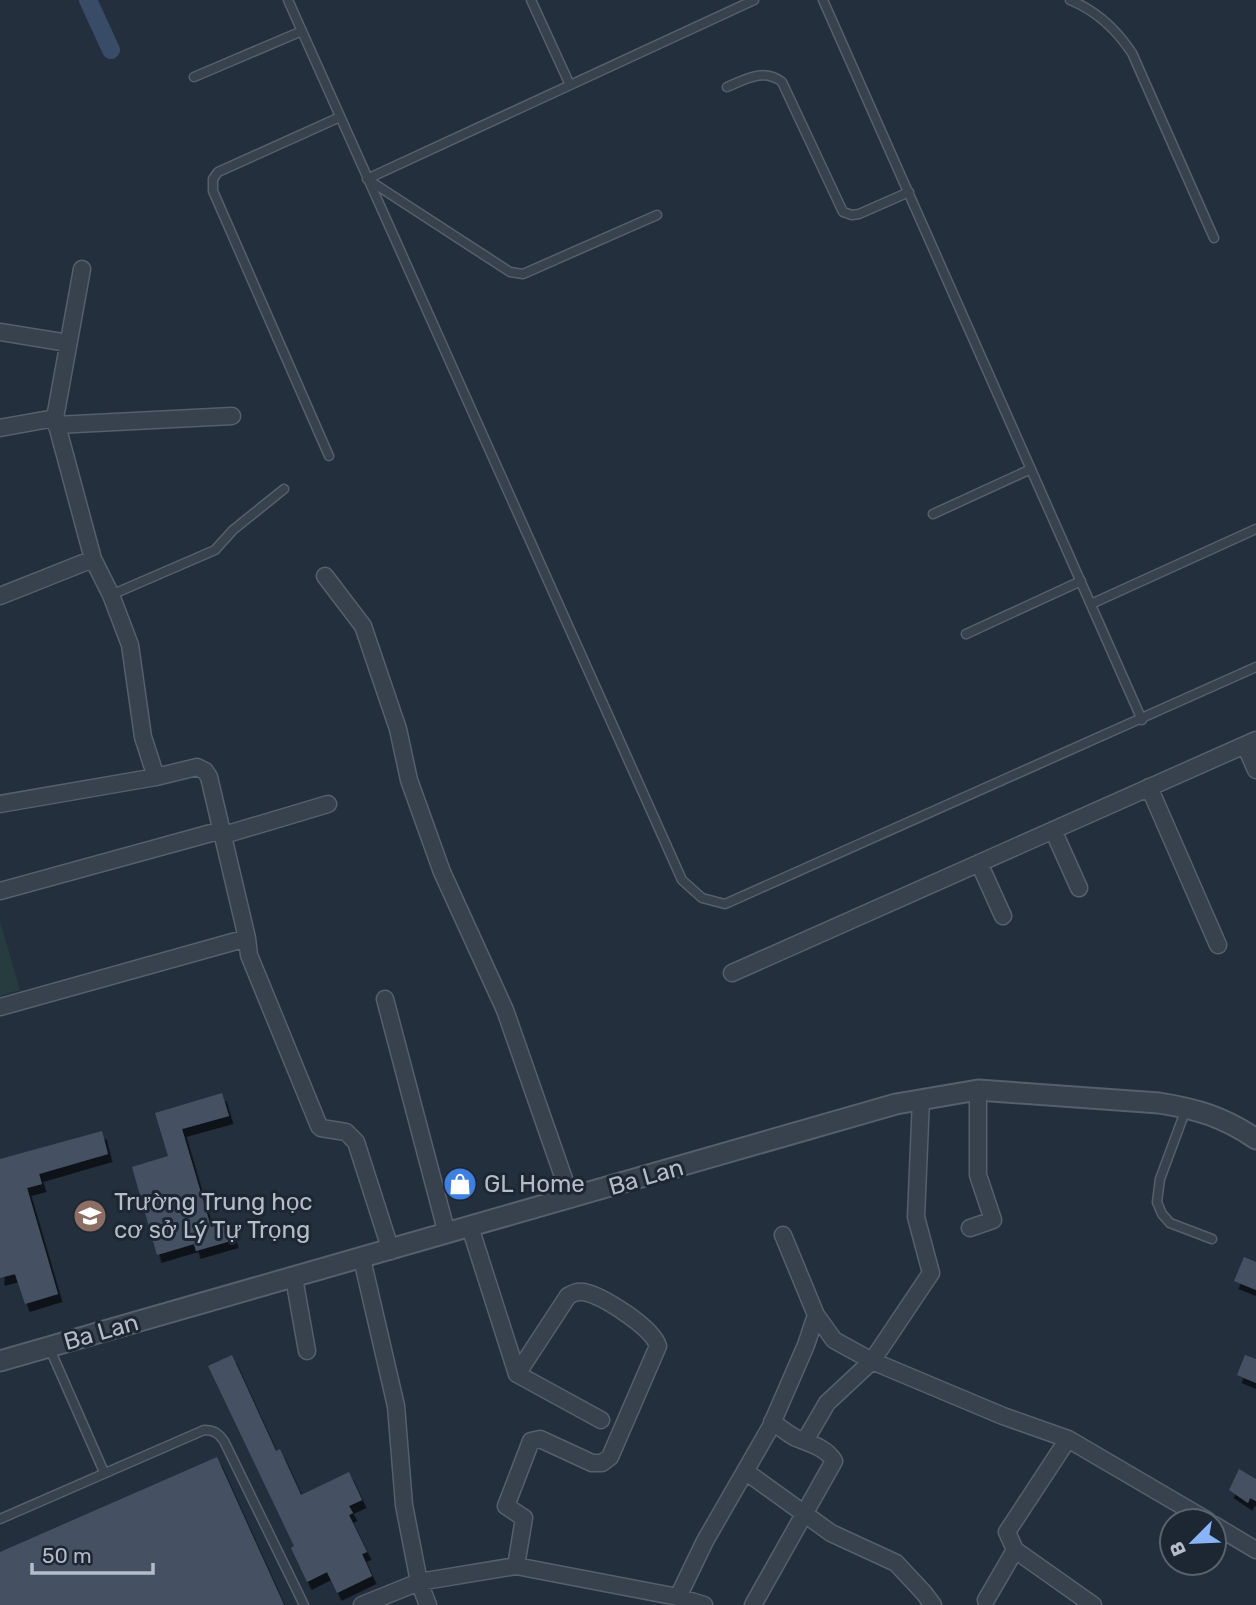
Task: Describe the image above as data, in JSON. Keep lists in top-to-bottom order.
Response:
{
  "streets": {
    "street": ["Ba Lan"]
  },
  "places": {
    "shop": ["GL Home"],
    "school or university": ["Trường Trung học cơ sở Lý Tự Trọng"]
  },
  "scale_bar": "50 m",
  "north": "bottom left"
}
